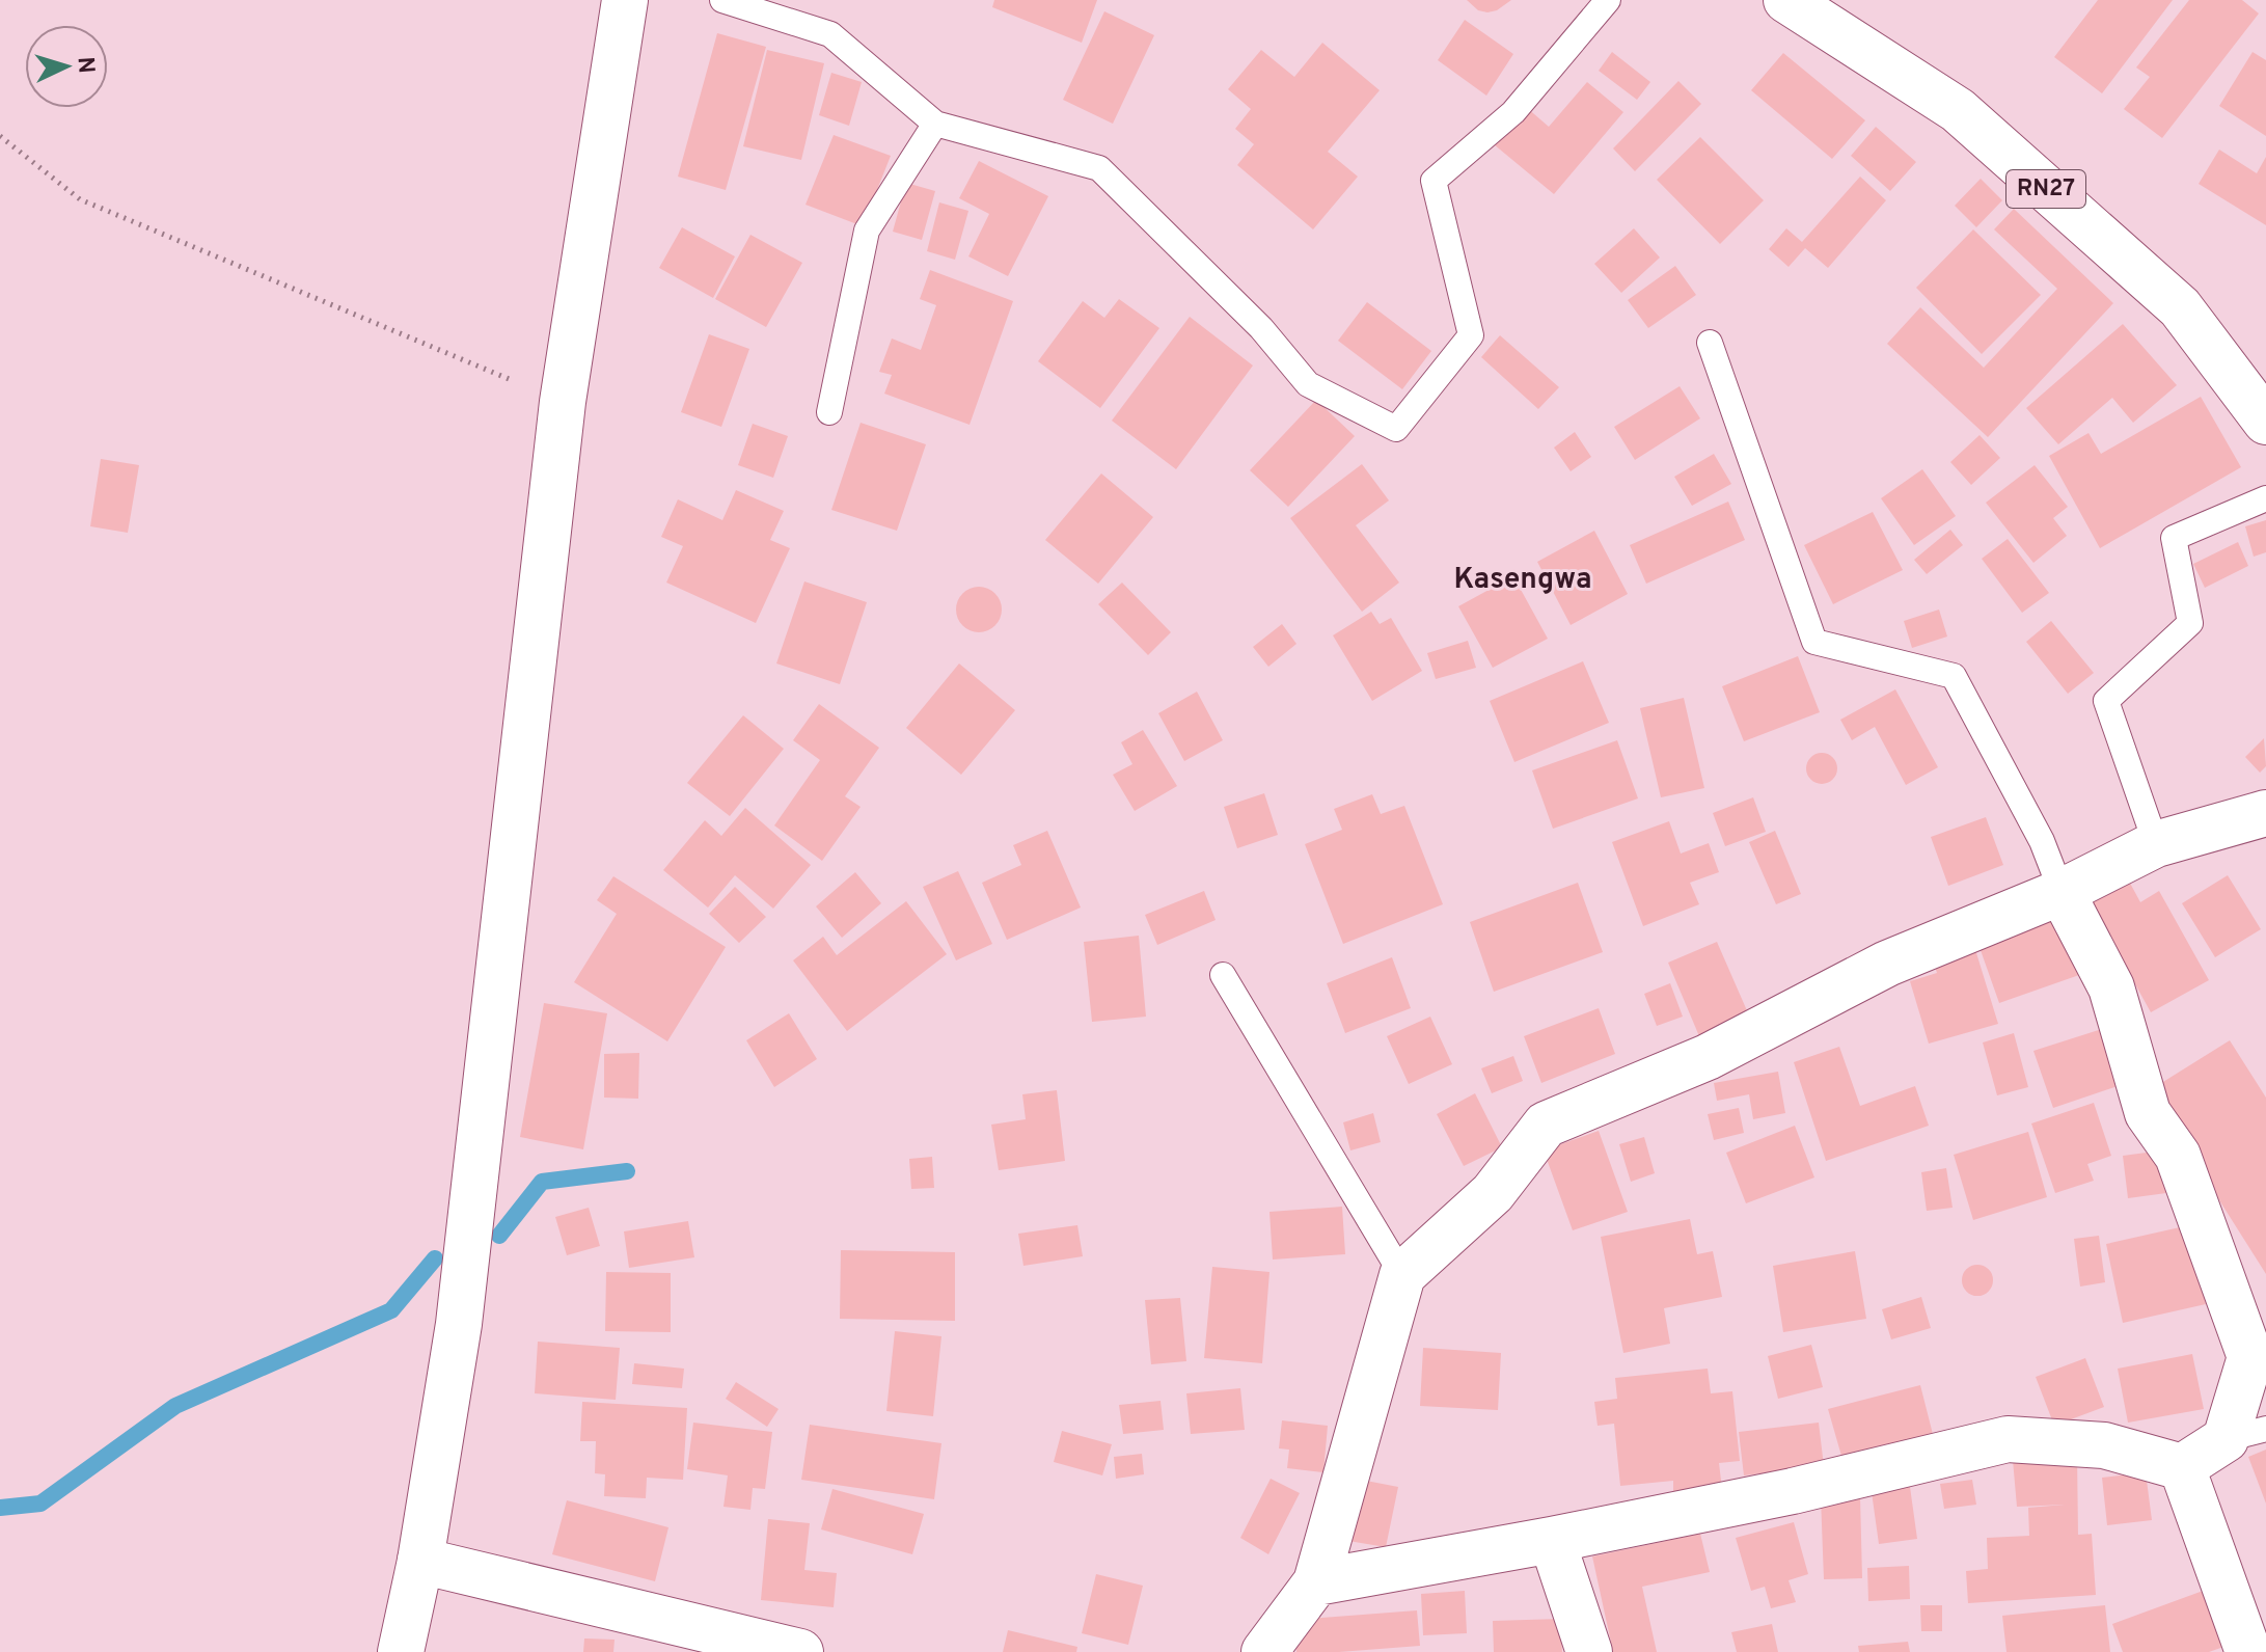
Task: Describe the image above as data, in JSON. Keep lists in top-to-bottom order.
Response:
{
  "streets": {
    "street": ["RN27"]
  },
  "districts": ["Kasengwa"],
  "north": "right"
}
